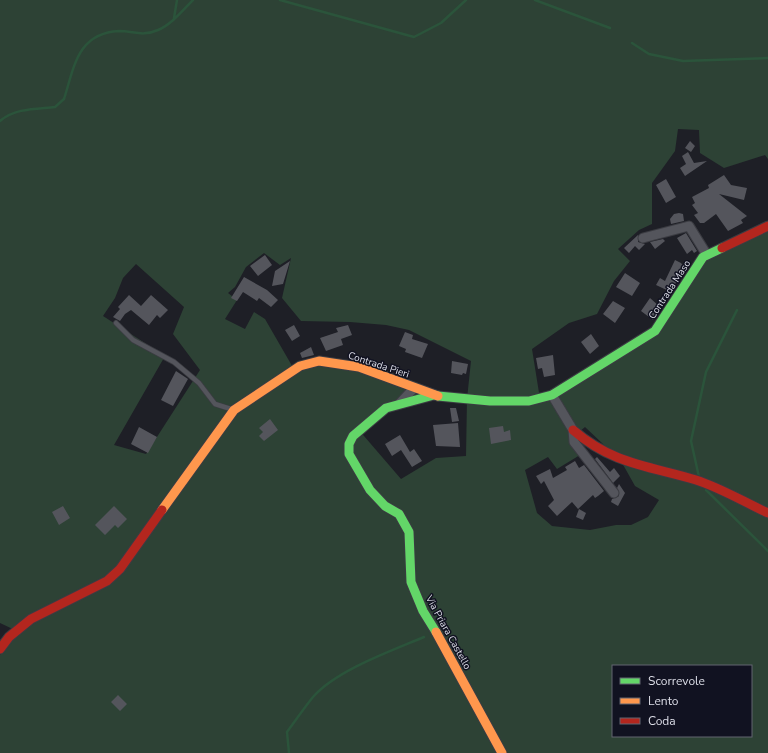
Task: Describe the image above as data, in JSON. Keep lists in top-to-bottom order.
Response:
{
  "streets": {
    "street": ["Contrada Maso", "Contrada Pieri", "Via Priara Castello"]
  },
  "crossings": [
    ["Contrada Maso", "Contrada Pieri"],
    ["Contrada Maso", "Via Priara Castello"],
    ["Contrada Pieri", "Via Priara Castello"]
  ],
  "legend": ["Scorrevole", "Lento", "Coda"]
}
